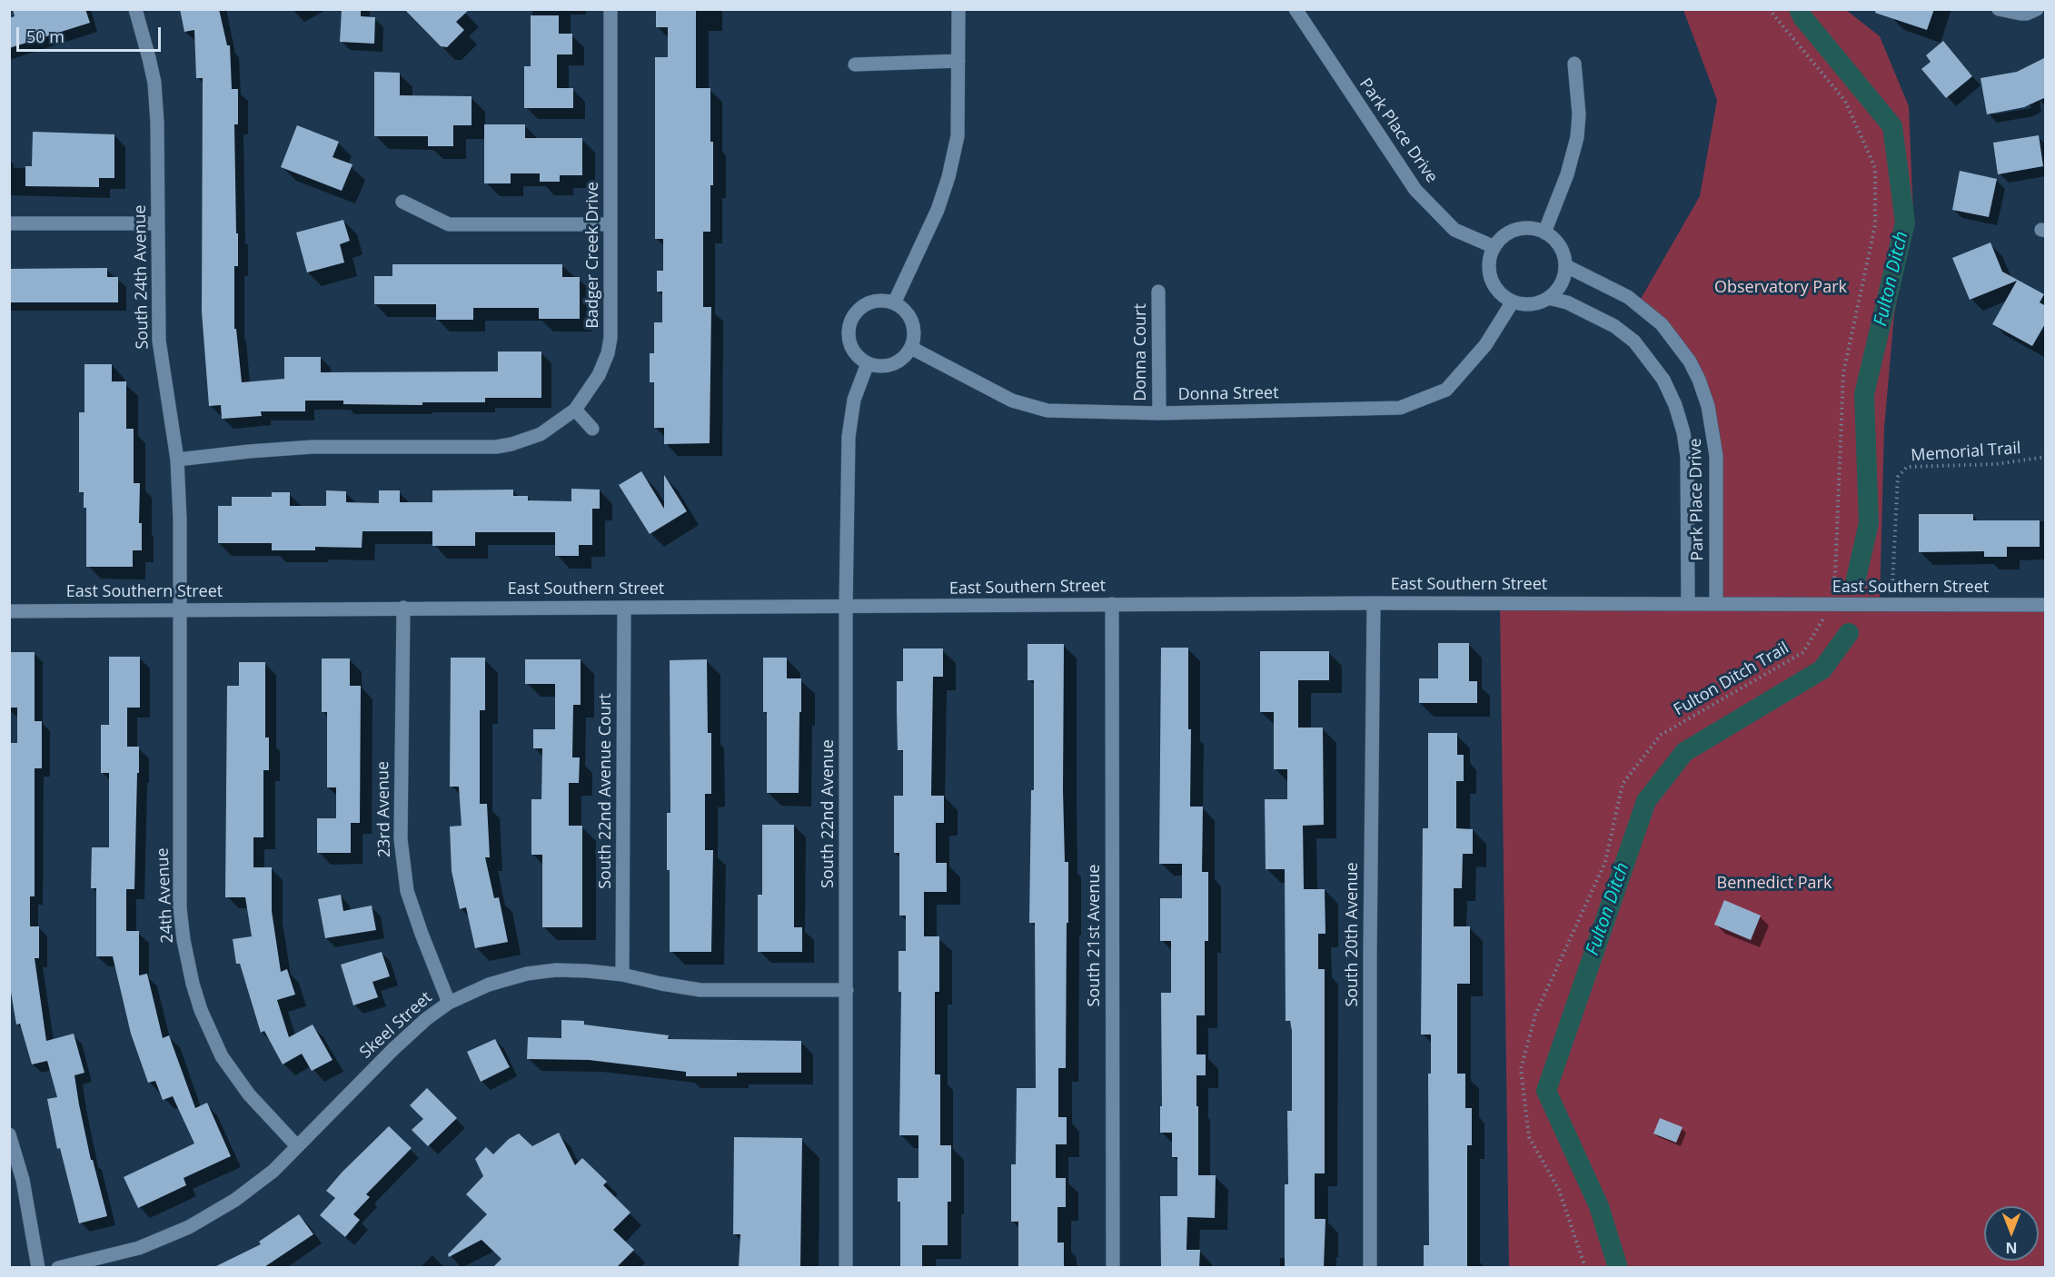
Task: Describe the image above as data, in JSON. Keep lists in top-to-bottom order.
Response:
{
  "streets": {
    "street": [
      "Park Place Drive",
      "Badger Creek Drive",
      "South 24th Avenue",
      "Donna Court",
      "Donna Street",
      "East Southern Street",
      "South 22nd Avenue Court",
      "23rd Avenue",
      "South 22nd Avenue",
      "24th Avenue",
      "South 20th Avenue",
      "South 21st Avenue",
      "Skeel Street"
    ],
    "path": ["Memorial Trail", "Fulton Ditch Trail"]
  },
  "crossings": [
    ["Park Place Drive", "Donna Street"],
    ["Park Place Drive", "East Southern Street"],
    ["Badger Creek Drive", "South 24th Avenue"],
    ["South 24th Avenue", "East Southern Street"],
    ["South 24th Avenue", "24th Avenue"],
    ["Donna Court", "Donna Street"],
    ["Donna Street", "South 22nd Avenue"],
    ["Memorial Trail", "Fulton Ditch Trail"],
    ["East Southern Street", "Fulton Ditch Trail"],
    ["East Southern Street", "South 22nd Avenue Court"],
    ["East Southern Street", "23rd Avenue"],
    ["East Southern Street", "South 22nd Avenue"],
    ["East Southern Street", "24th Avenue"],
    ["East Southern Street", "South 20th Avenue"],
    ["East Southern Street", "South 21st Avenue"],
    ["South 22nd Avenue Court", "Skeel Street"],
    ["23rd Avenue", "Skeel Street"],
    ["South 22nd Avenue", "Skeel Street"],
    ["24th Avenue", "Skeel Street"]
  ],
  "water": ["Fulton Ditch"],
  "parks": ["Observatory Park", "Bennedict Park"],
  "scale_bar": "50 m",
  "north": "bottom"
}
